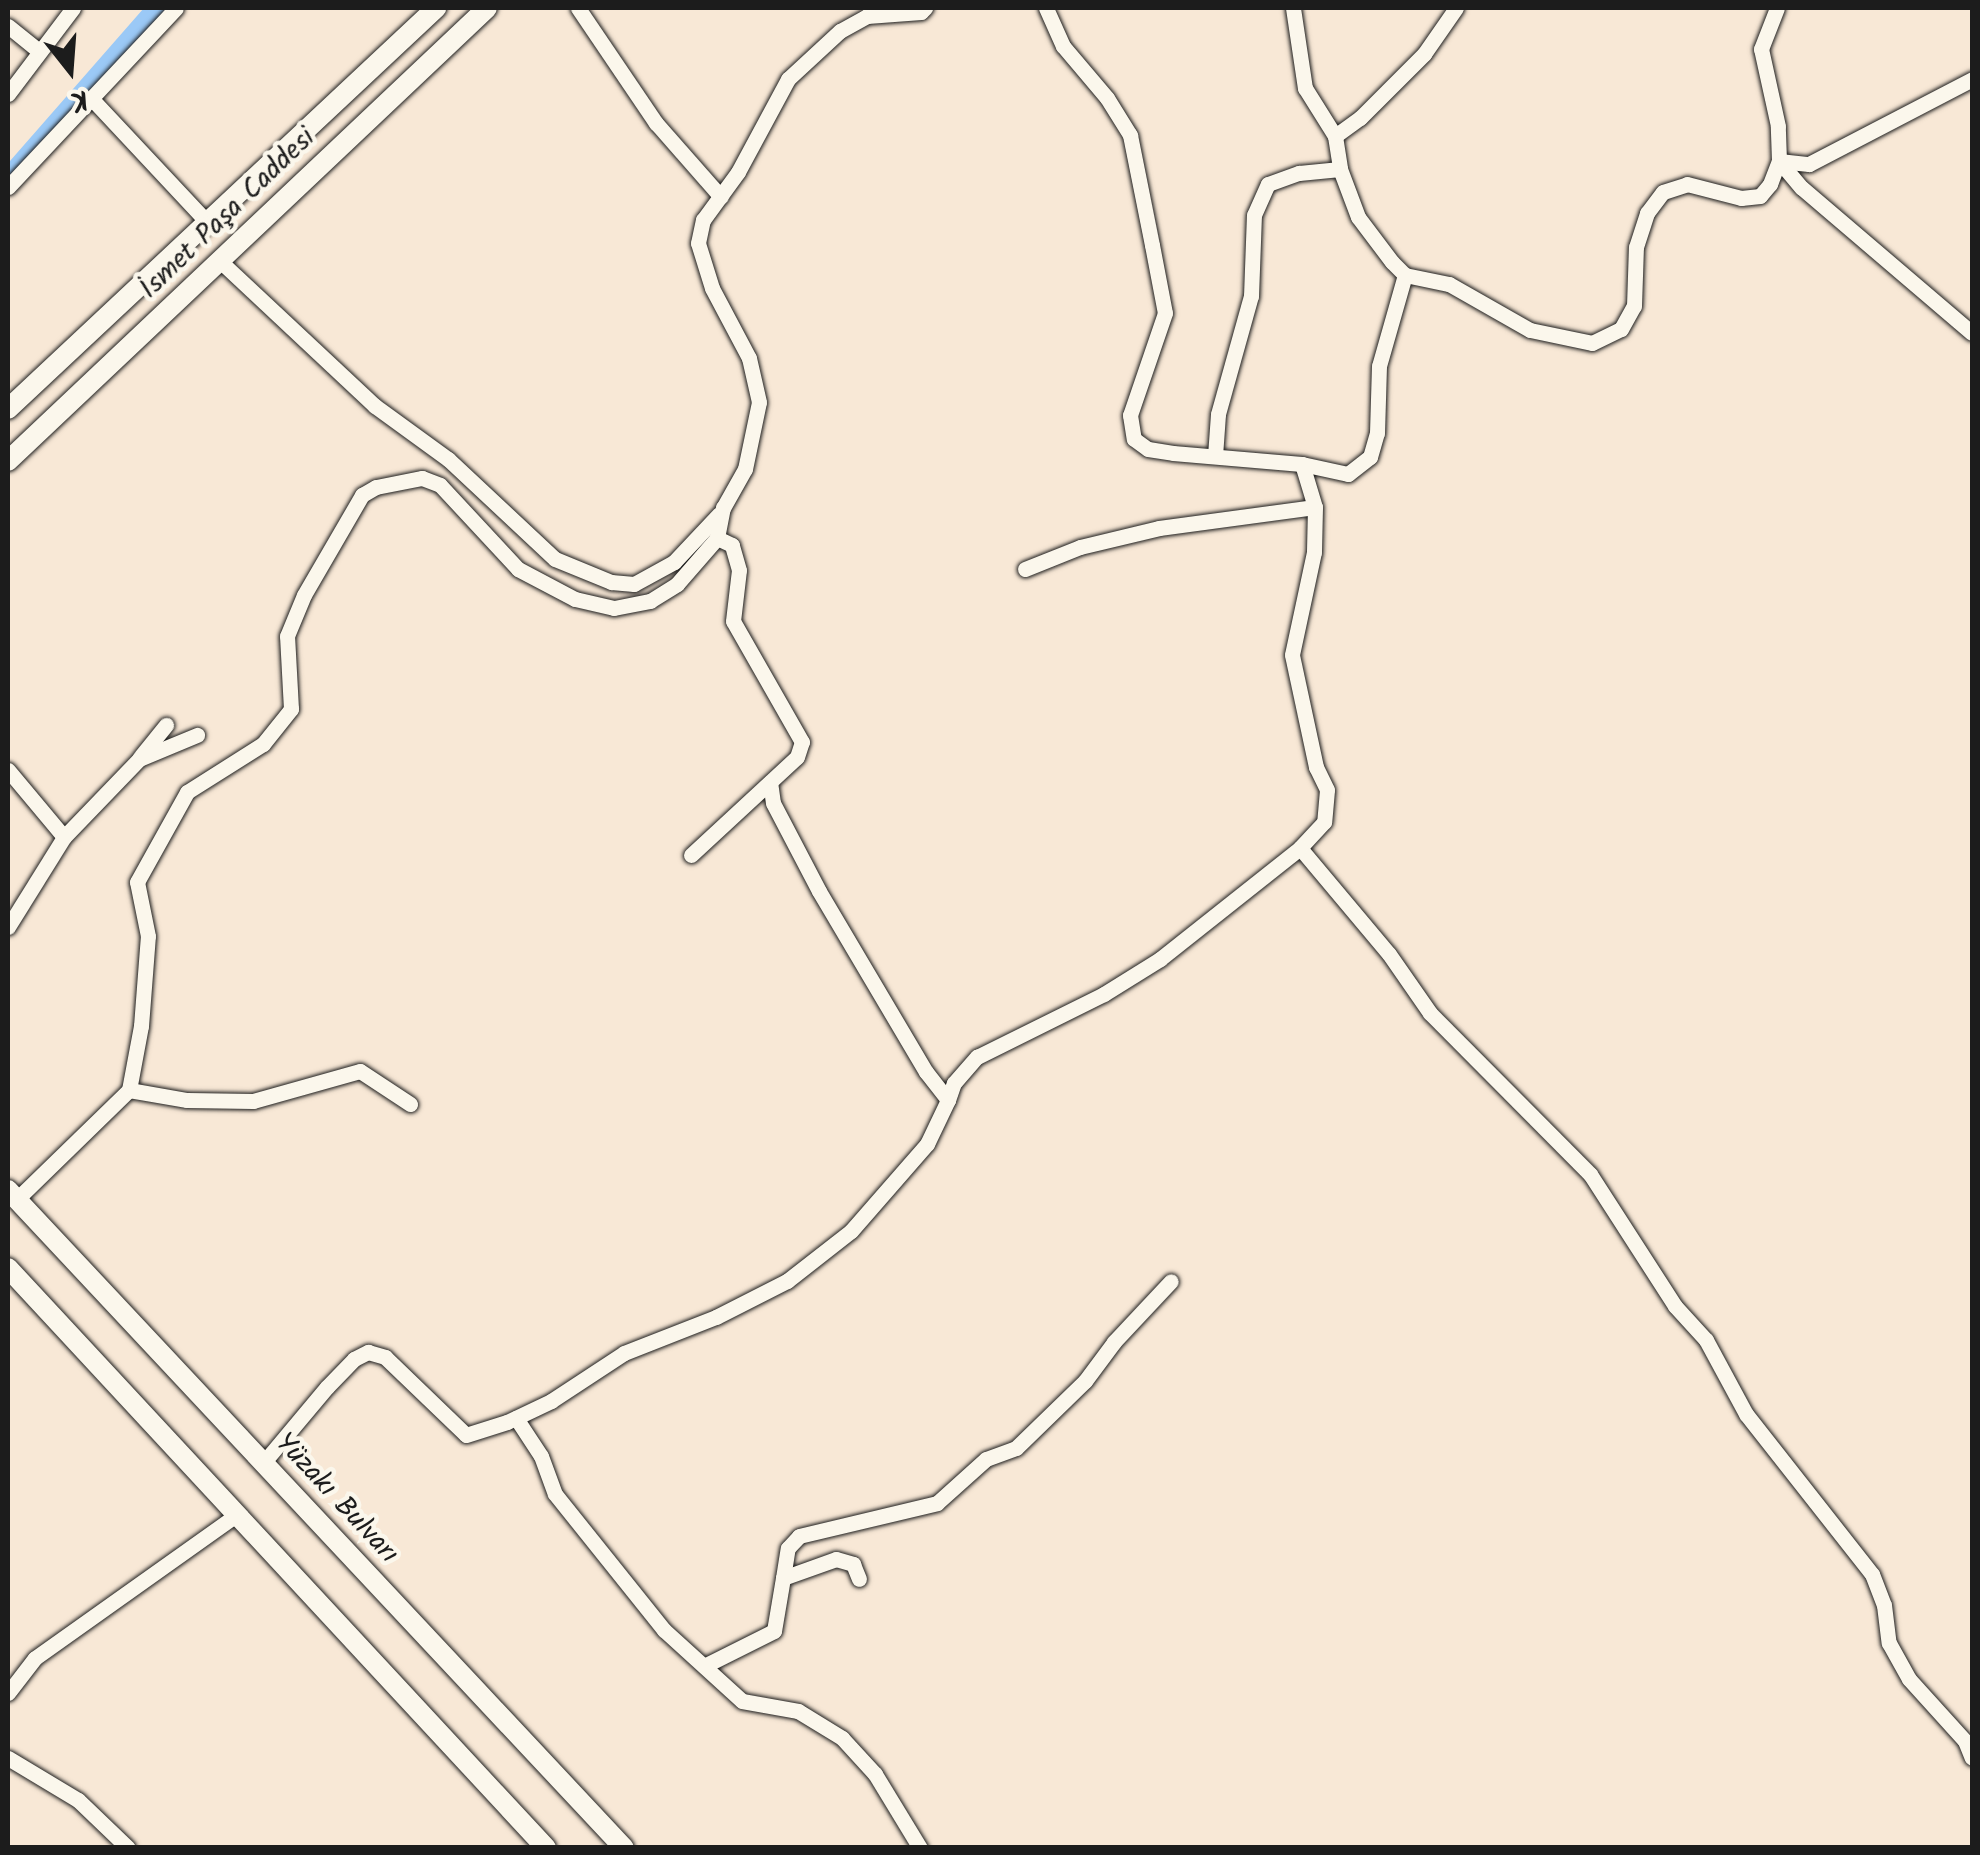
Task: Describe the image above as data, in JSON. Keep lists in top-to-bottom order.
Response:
{
  "streets": {
    "main road": ["İsmet Paşa Caddesi", "Yüzakı Bulvarı"]
  },
  "north": "bottom"
}
